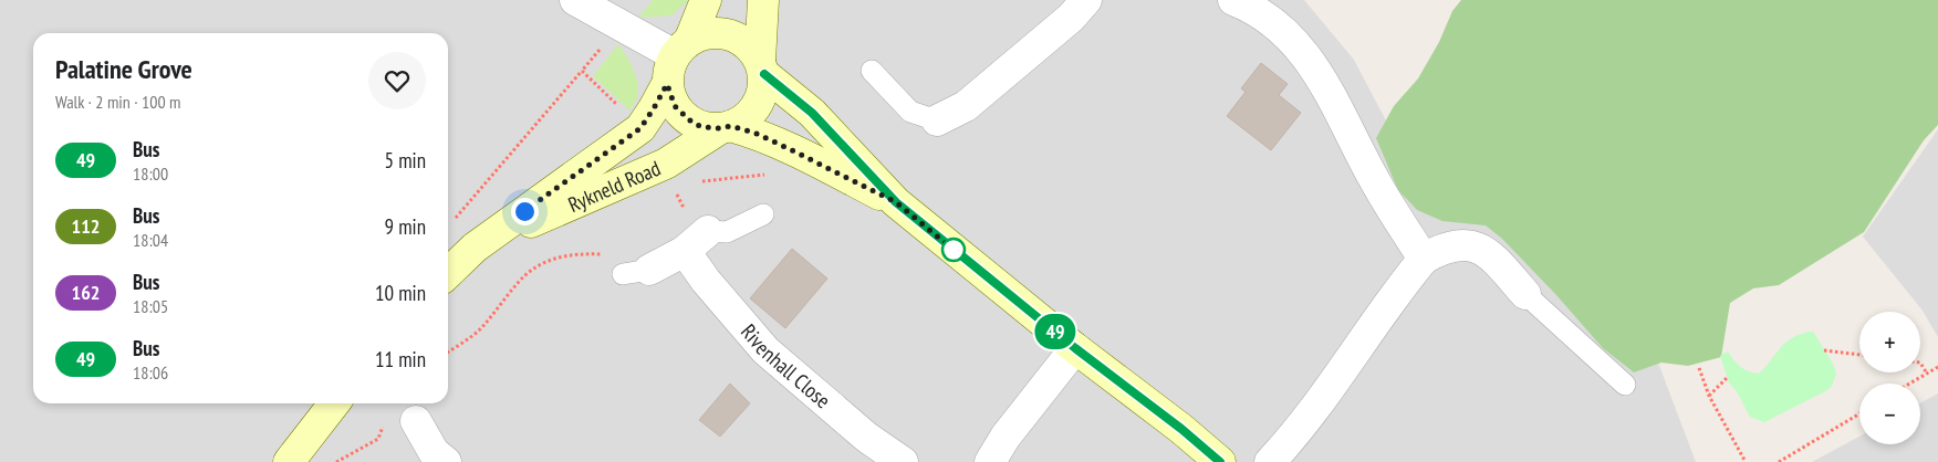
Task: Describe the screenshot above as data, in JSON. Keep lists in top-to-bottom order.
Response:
{
  "streets": {
    "street": ["Rykneld Road", "Rivenhall Close"]
  },
  "lines": ["bus line 49"],
  "page": {
    "on_map": "49",
    "heading": ["Palatine Grove", "Walk · 2 min · 100 m"],
    "list": [
      {
        "mark": "49",
        "name": "Bus",
        "note": "18:00",
        "value": "5 min"
      },
      {
        "mark": "112",
        "name": "Bus",
        "note": "18:04",
        "value": "9 min"
      },
      {
        "mark": "162",
        "name": "Bus",
        "note": "18:05",
        "value": "10 min"
      },
      {
        "mark": "49",
        "name": "Bus",
        "note": "18:06",
        "value": "11 min"
      }
    ],
    "map_buttons": ["+", "−"]
  }
}
